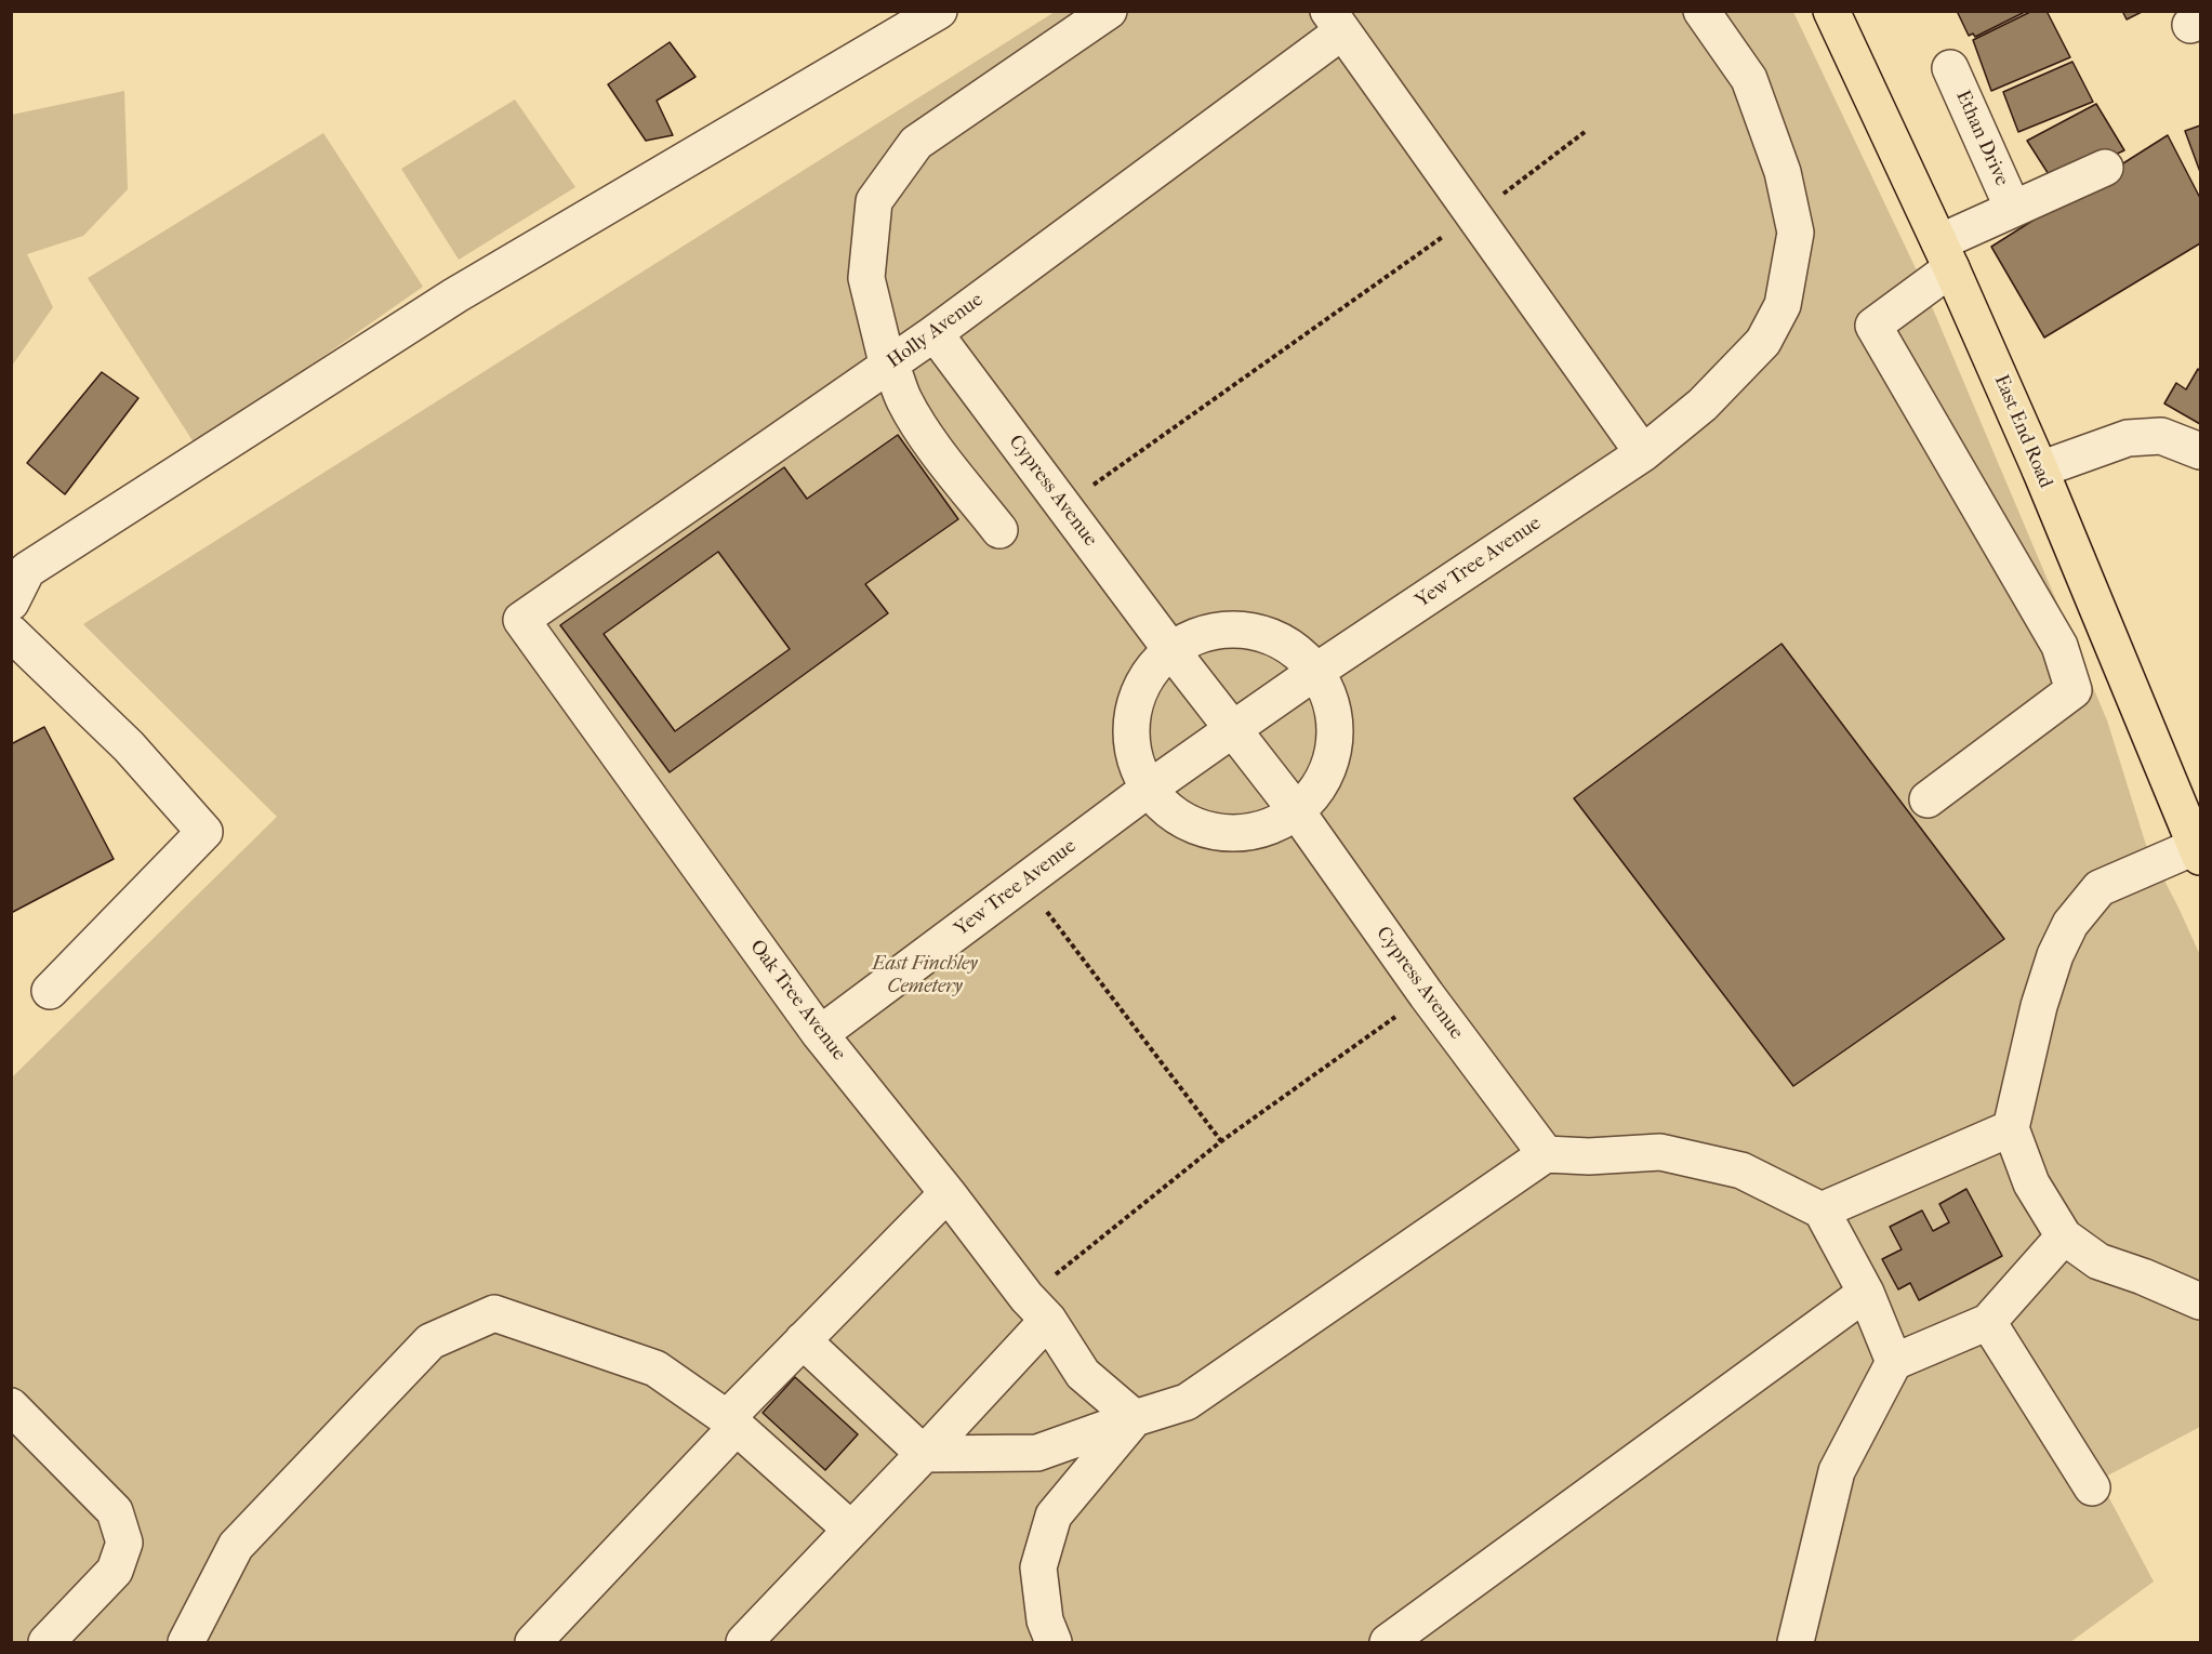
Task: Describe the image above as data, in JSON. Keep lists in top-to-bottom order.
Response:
{
  "streets": {
    "main road": ["East End Road"],
    "lane": [
      "Ethan Drive",
      "Holly Avenue",
      "Cypress Avenue",
      "Yew Tree Avenue",
      "Oak Tree Avenue"
    ]
  },
  "crossings": [
    ["Ethan Drive", "East End Road"],
    ["Holly Avenue", "Cypress Avenue"],
    ["Holly Avenue", "Oak Tree Avenue"],
    ["Cypress Avenue", "Yew Tree Avenue"],
    ["Yew Tree Avenue", "Oak Tree Avenue"]
  ],
  "parks": ["East Finchley Cemetery"]
}
